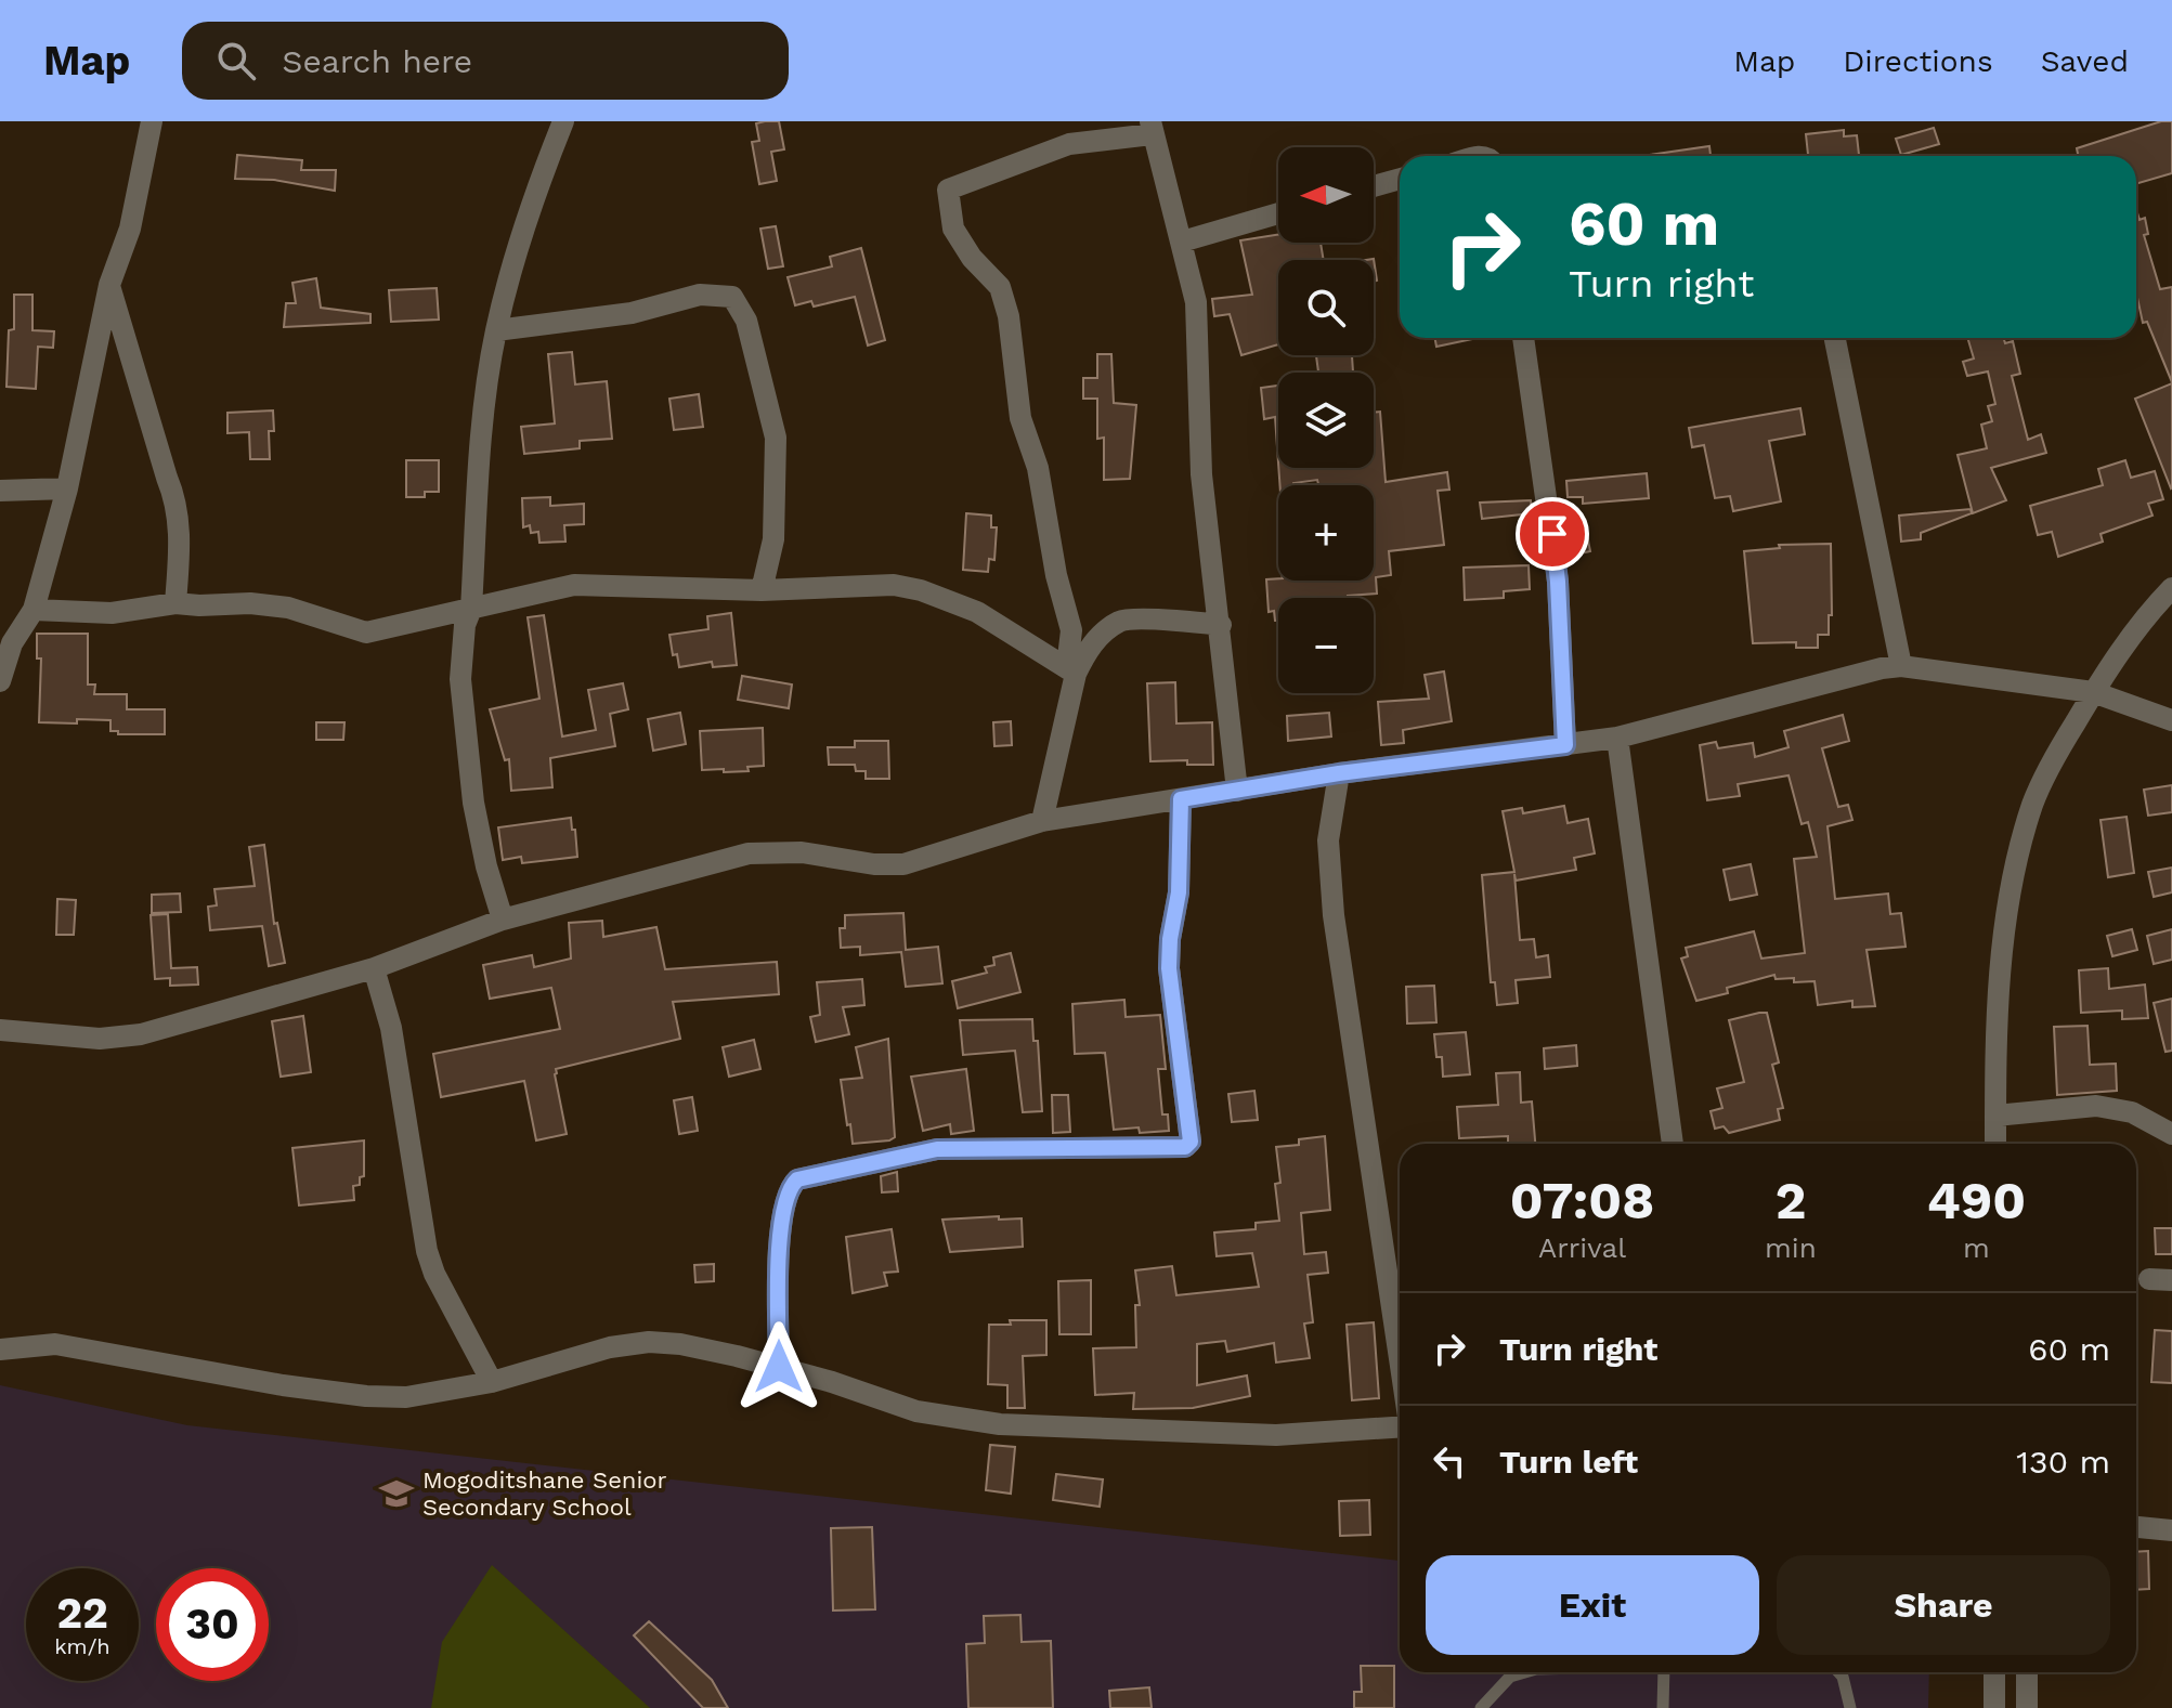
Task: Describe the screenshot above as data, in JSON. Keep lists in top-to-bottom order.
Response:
{
  "places": {
    "school or university": ["Mogoditshane Senior Secondary School"]
  },
  "north": "left",
  "page": {
    "header": "Map",
    "search": "Search here",
    "nav": ["Map", "Directions", "Saved"],
    "map_buttons": ["+", "−"],
    "turn": ["60 m", "Turn right"],
    "eta": [
      "07:08",
      "Arrival",
      "2",
      "min",
      "490",
      "m"
    ],
    "list": [
      {
        "name": "Turn right",
        "value": "60 m"
      },
      {
        "name": "Turn left",
        "value": "130 m"
      }
    ],
    "buttons": ["Exit", "Share"],
    "speed": "22 km/h",
    "limit": "30"
  }
}
